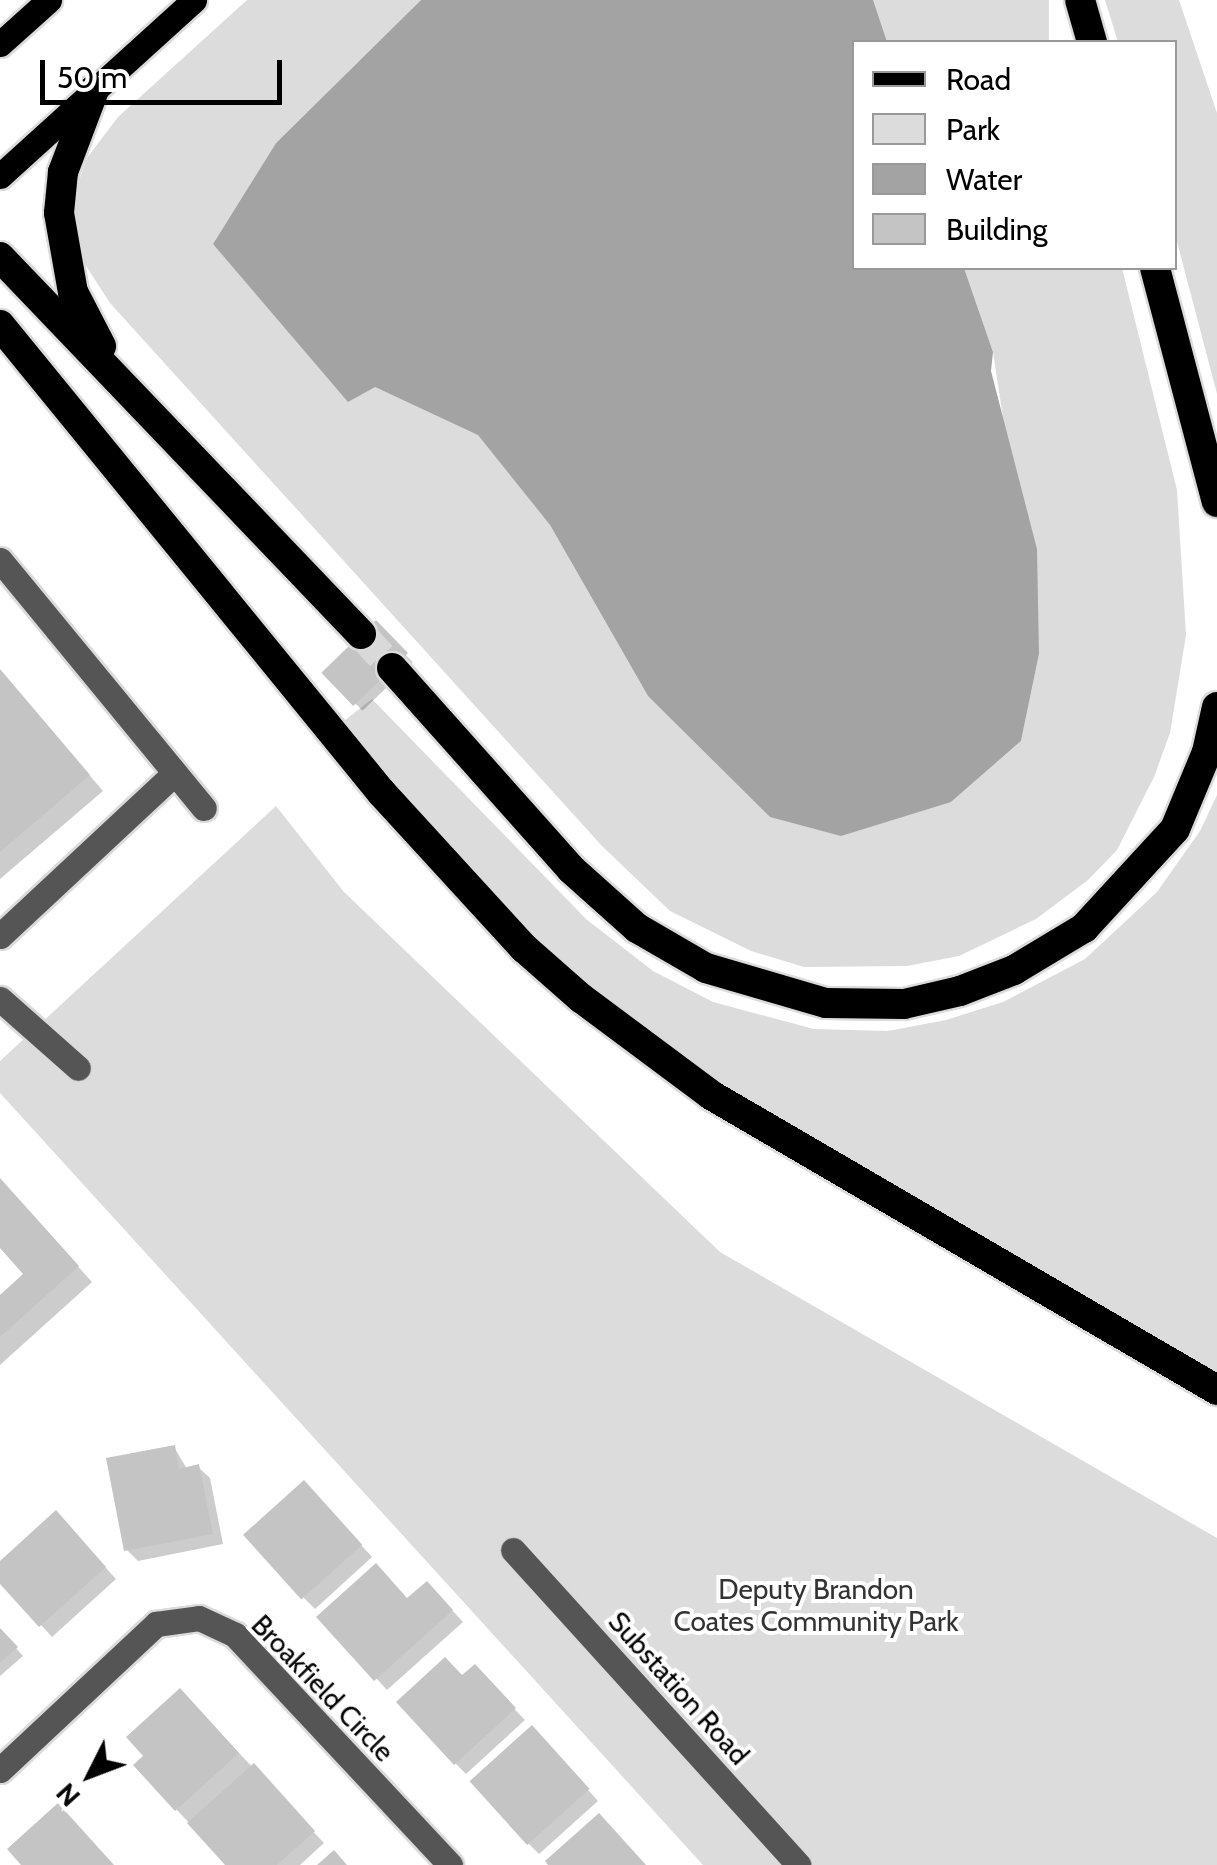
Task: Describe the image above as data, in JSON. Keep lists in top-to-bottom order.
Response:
{
  "streets": {
    "street": ["Broakfield Circle", "Substation Road"]
  },
  "parks": ["Deputy Brandon Coates Community Park"],
  "legend": [
    "Road",
    "Park",
    "Water",
    "Building"
  ],
  "scale_bar": "50 m",
  "north": "bottom left"
}
